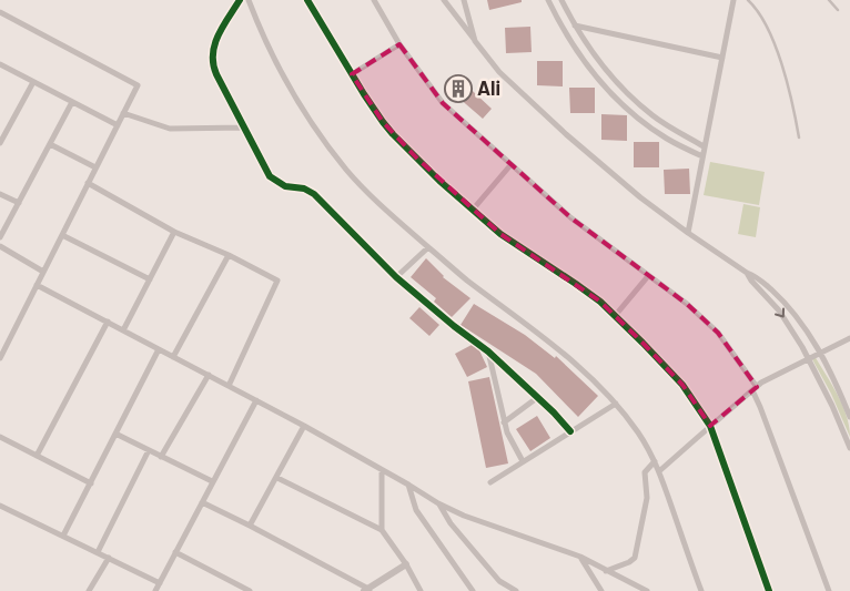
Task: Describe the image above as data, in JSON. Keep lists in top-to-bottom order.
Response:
{
  "places": {
    "building": ["Ali"]
  }
}
